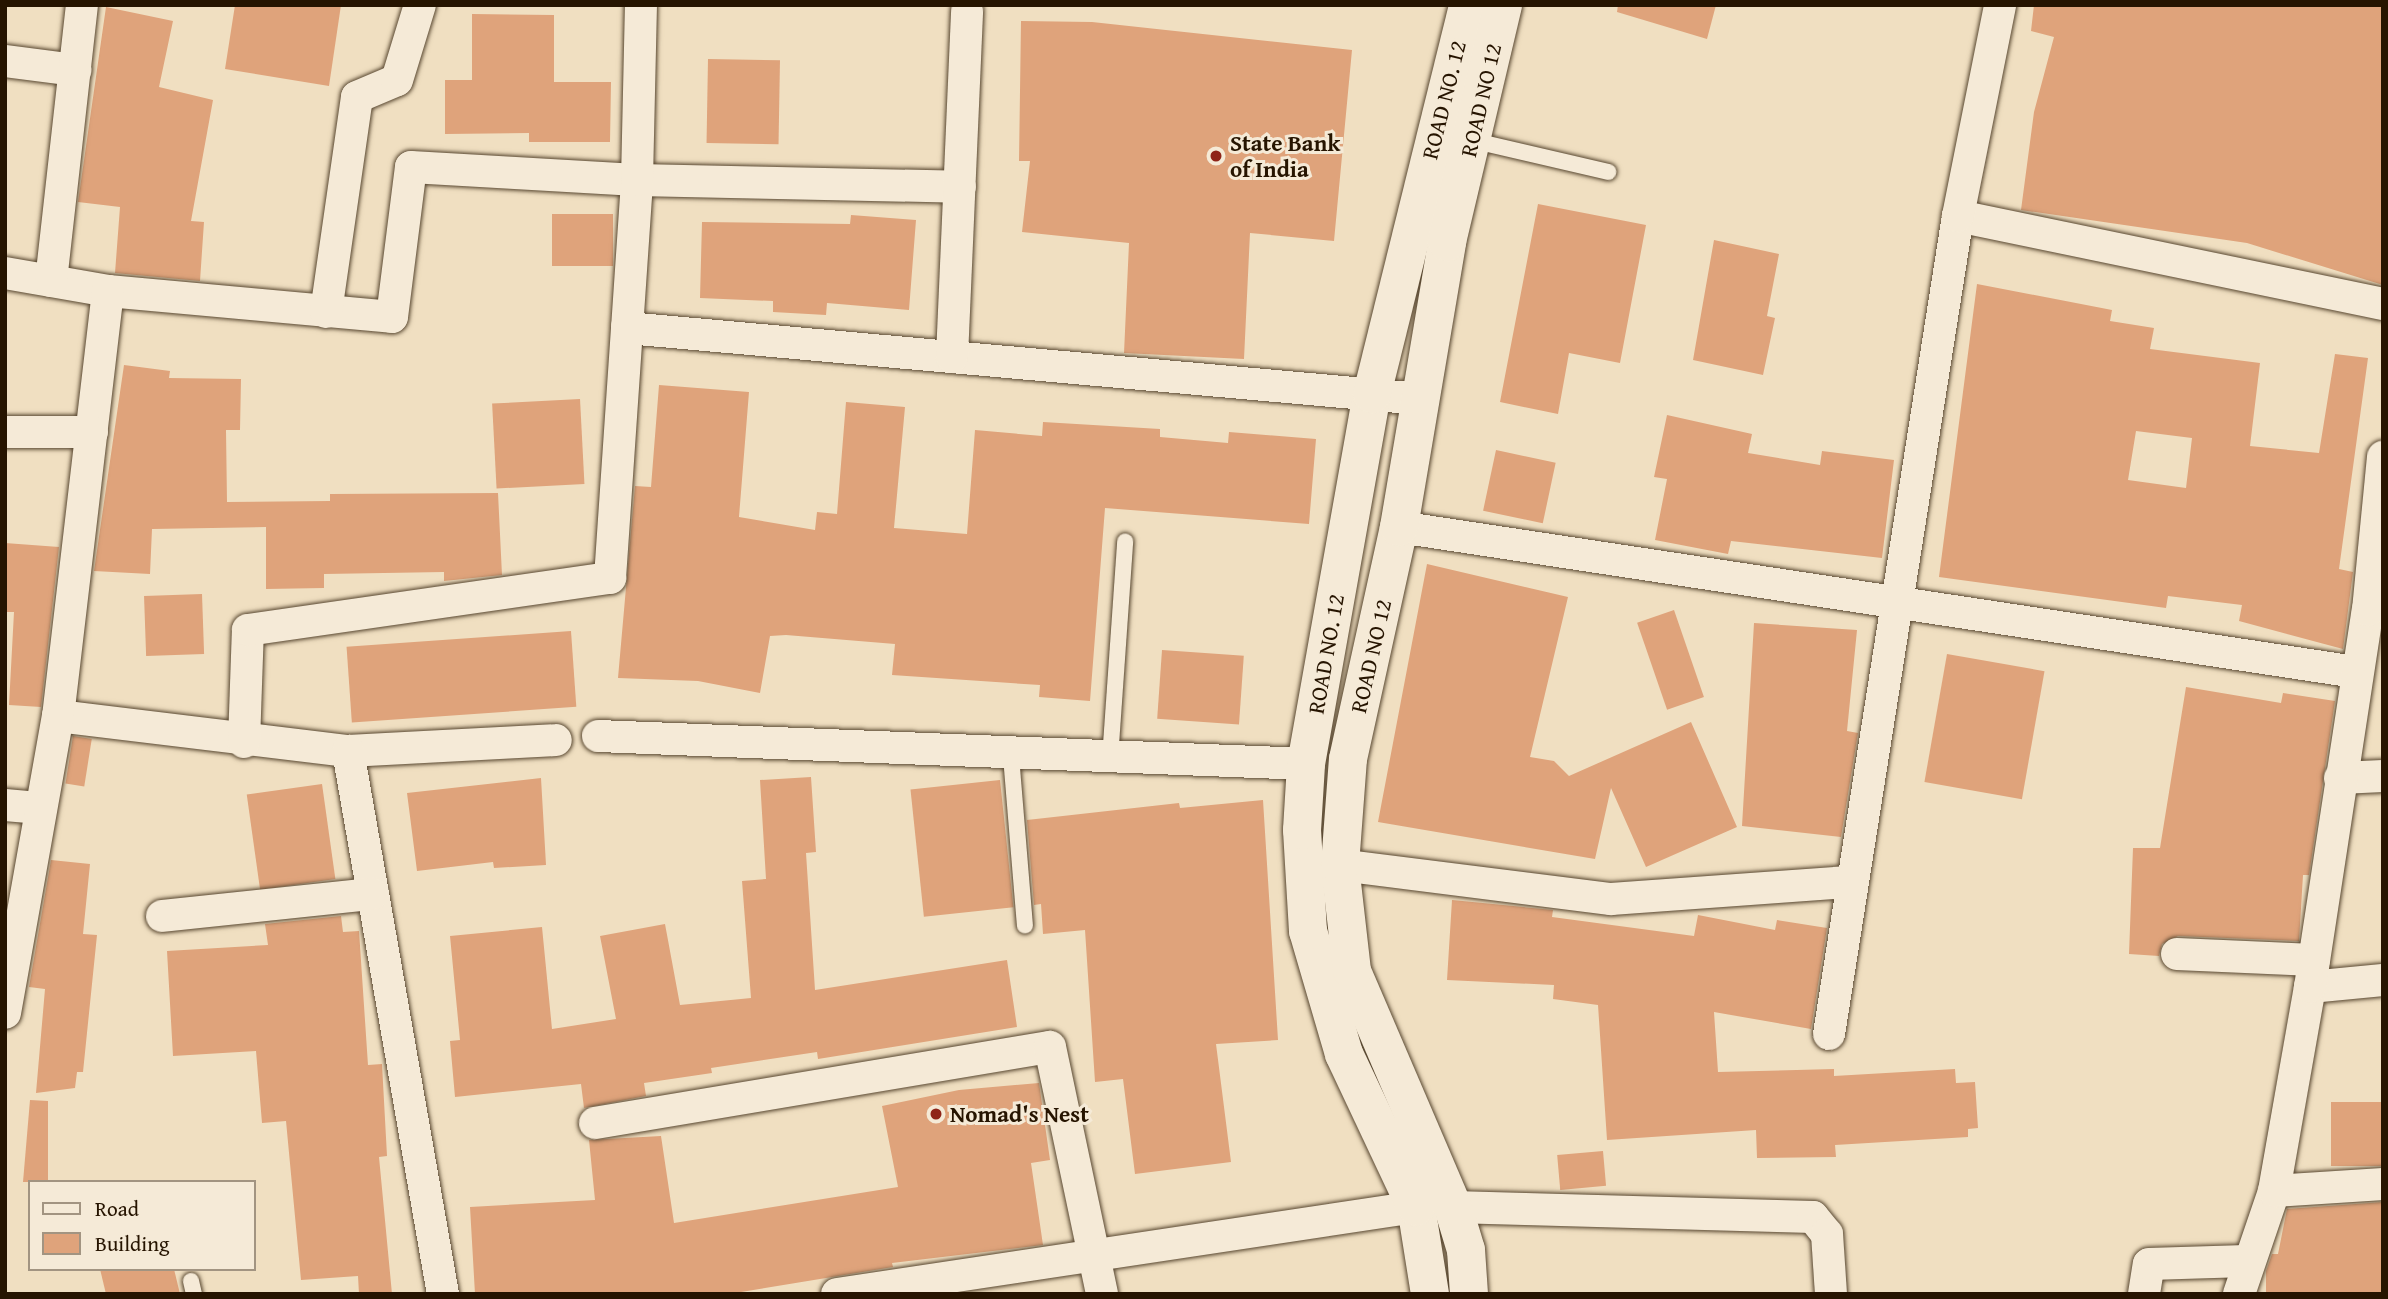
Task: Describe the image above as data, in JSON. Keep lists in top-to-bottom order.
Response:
{
  "streets": {
    "main road": ["ROAD NO. 12", "ROAD NO 12"]
  },
  "crossings": [
    ["ROAD NO. 12", "ROAD NO 12"]
  ],
  "places": ["State Bank of India", "Nomad's Nest"],
  "legend": ["Road", "Building"]
}
